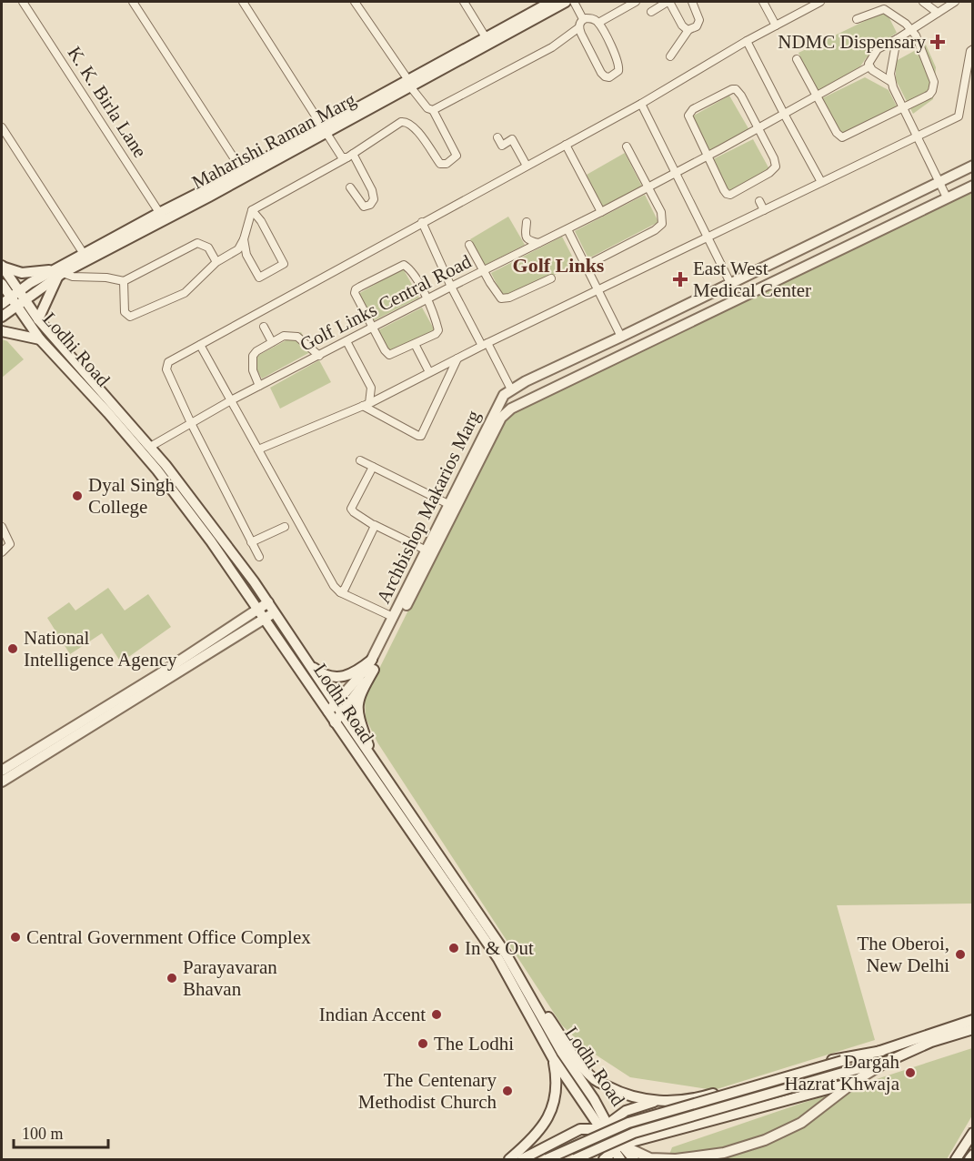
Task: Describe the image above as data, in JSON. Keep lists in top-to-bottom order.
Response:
{
  "streets": {
    "main road": ["Maharishi Raman Marg", "Lodhi Road", "Archbishop Makarios Marg"],
    "street": ["K. K. Birla Lane", "Golf Links Central Road"]
  },
  "crossings": [
    ["K. K. Birla Lane", "Maharishi Raman Marg"],
    ["Maharishi Raman Marg", "Lodhi Road"],
    ["Golf Links Central Road", "Lodhi Road"],
    ["Lodhi Road", "Archbishop Makarios Marg"]
  ],
  "districts": ["Golf Links"],
  "places": {
    "health": ["NDMC Dispensary", "East West Medical Center"],
    "other": [
      "Dyal Singh College",
      "National Intelligence Agency",
      "Central Government Office Complex",
      "In & Out",
      "The Oberoi, New Delhi",
      "Parayavaran Bhavan",
      "Indian Accent",
      "The Lodhi",
      "Dargah Hazrat Khwaja",
      "The Centenary Methodist Church"
    ]
  },
  "scale_bar": "100 m"
}
